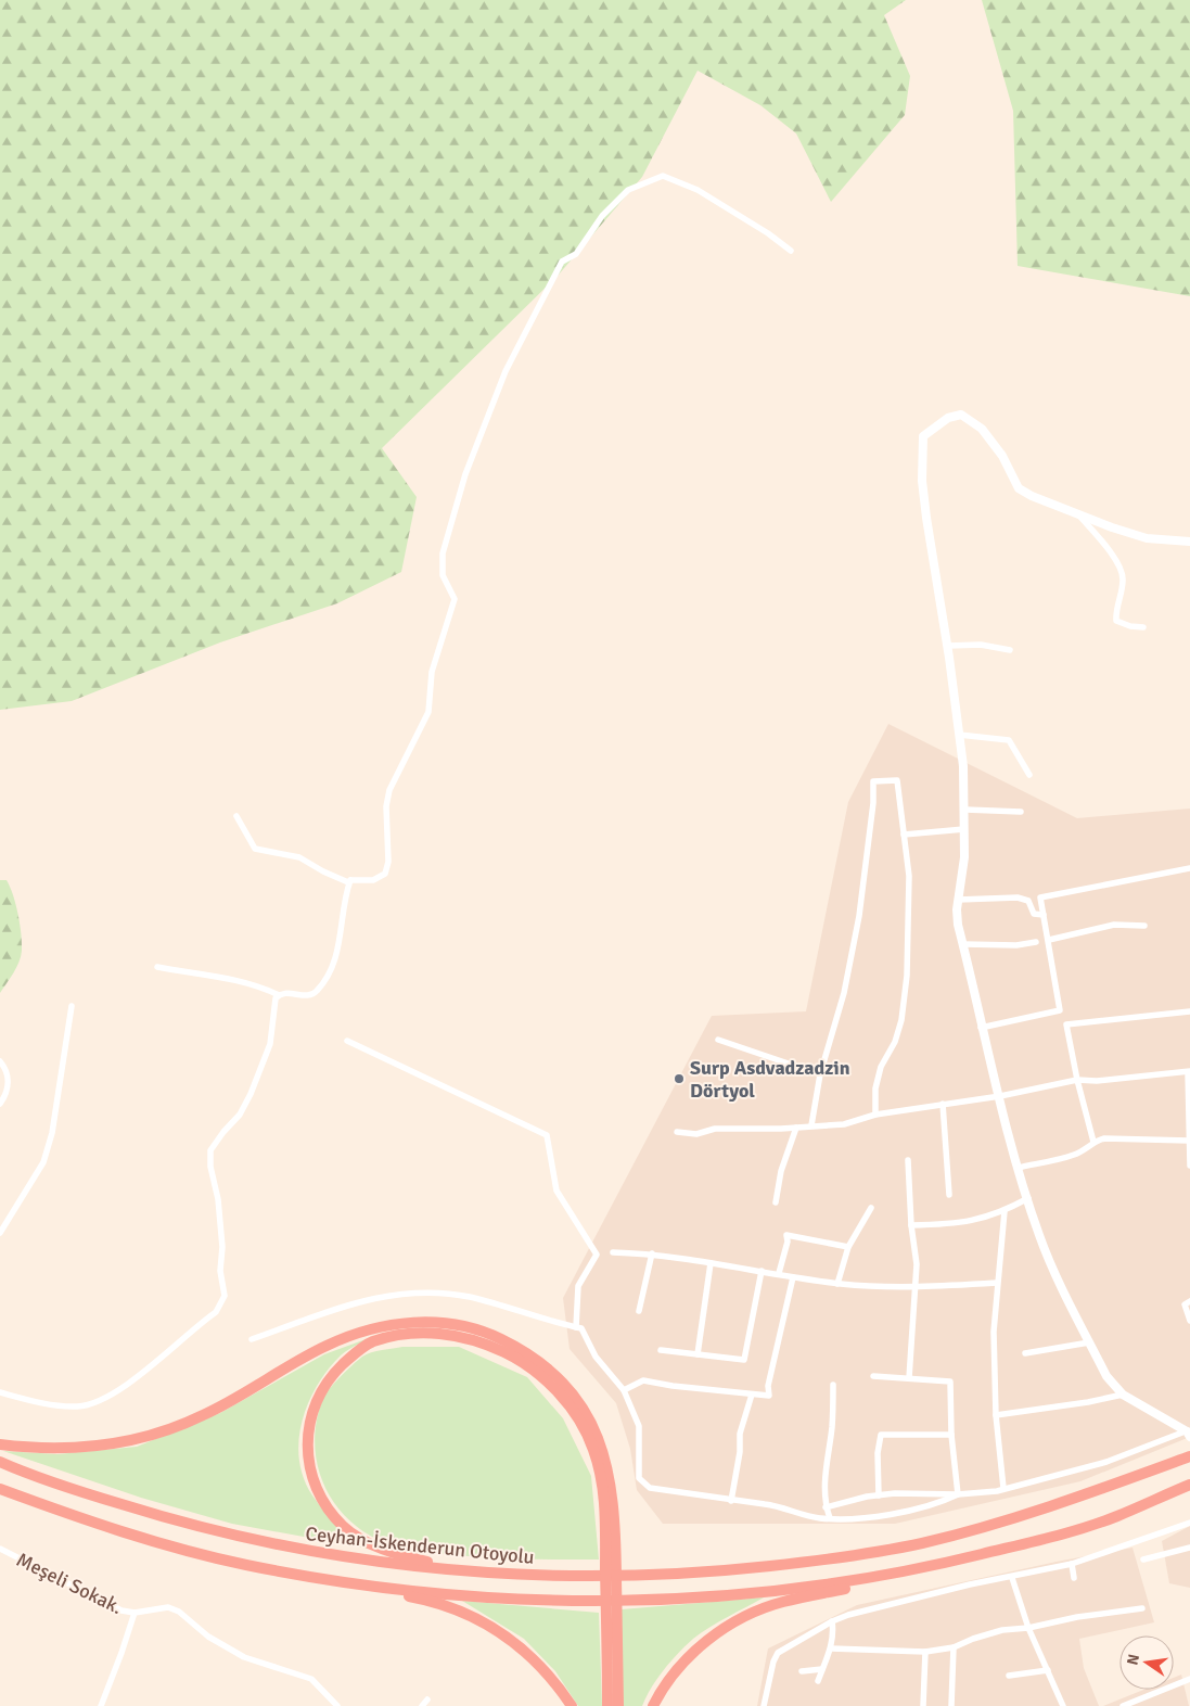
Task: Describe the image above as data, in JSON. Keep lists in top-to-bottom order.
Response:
{
  "streets": {
    "highway": ["Ceyhan-İskenderun Otoyolu"],
    "street": ["Meşeli Sokak."]
  },
  "places": ["Surp Asdvadzadzin Dörtyol"],
  "north": "left"
}
